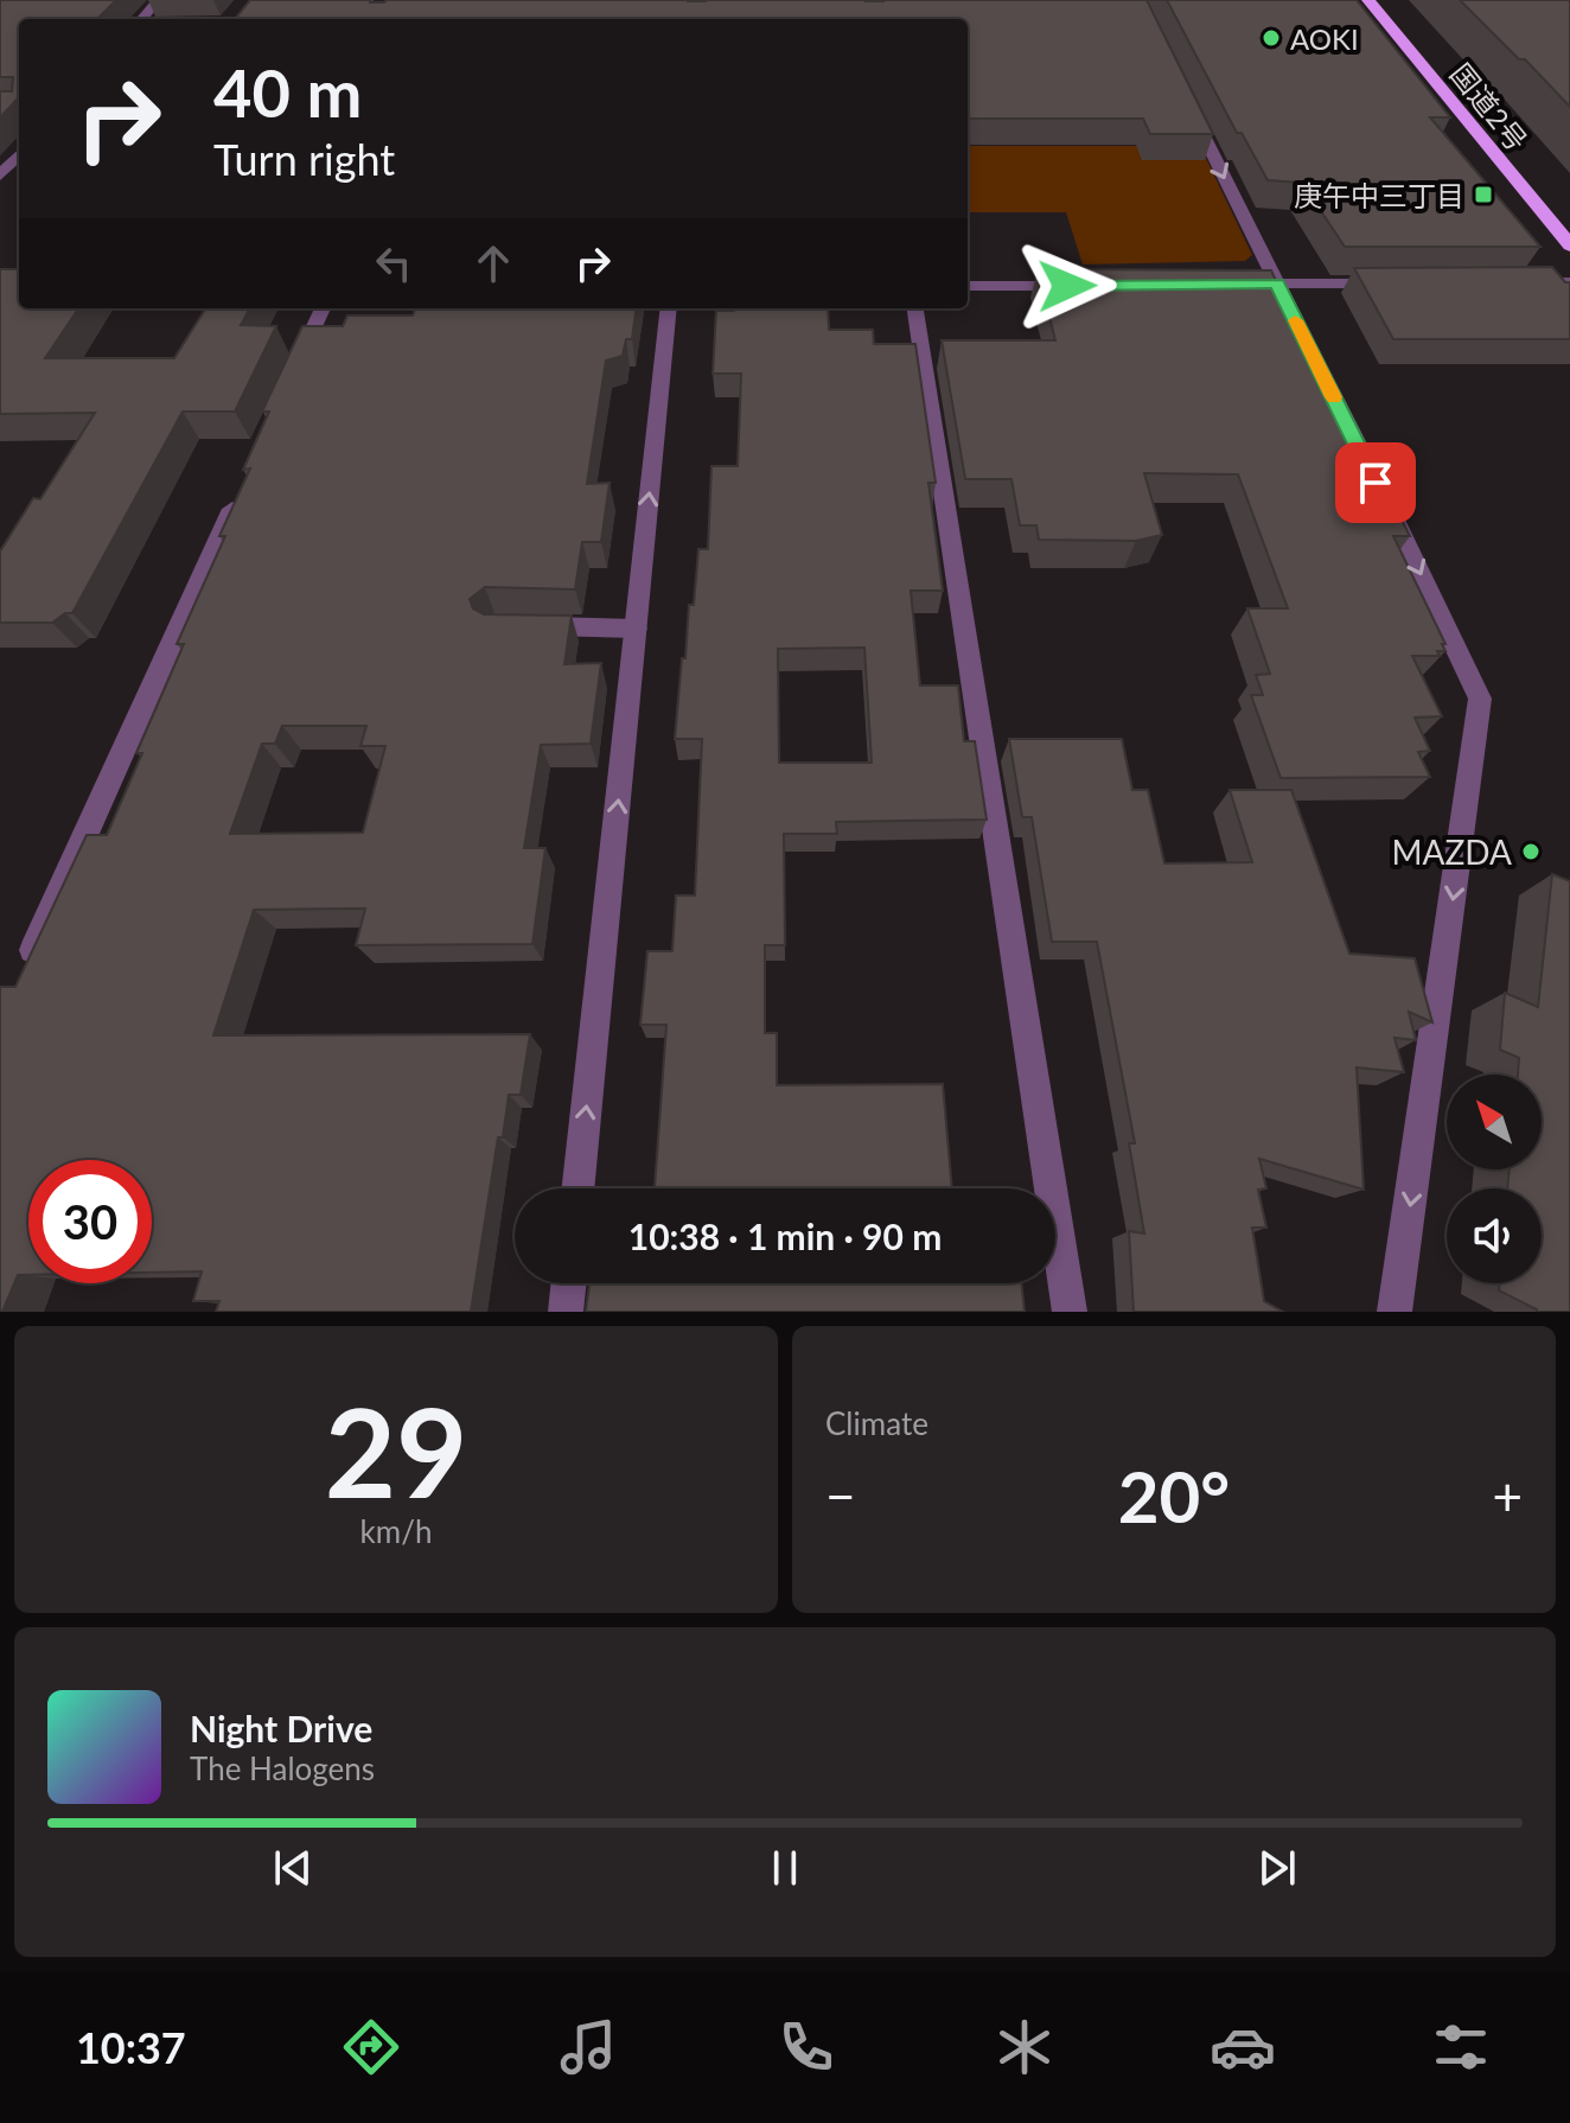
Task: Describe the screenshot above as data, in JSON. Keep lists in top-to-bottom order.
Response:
{
  "streets": {
    "highway": ["国道2号"]
  },
  "places": {
    "other": ["AOKI", "MAZDA"],
    "transit": ["庚午中三丁目"]
  },
  "north": "top left",
  "page": {
    "turn": ["40 m", "Turn right"],
    "limit": "30",
    "trip": "10:38 · 1 min · 90 m",
    "tile": [
      ["29", "km/h"],
      "Climate"
    ],
    "heat": ["−", "20°", "+"],
    "song": ["Night Drive", "The Halogens"],
    "tabs": "10:37"
  }
}
